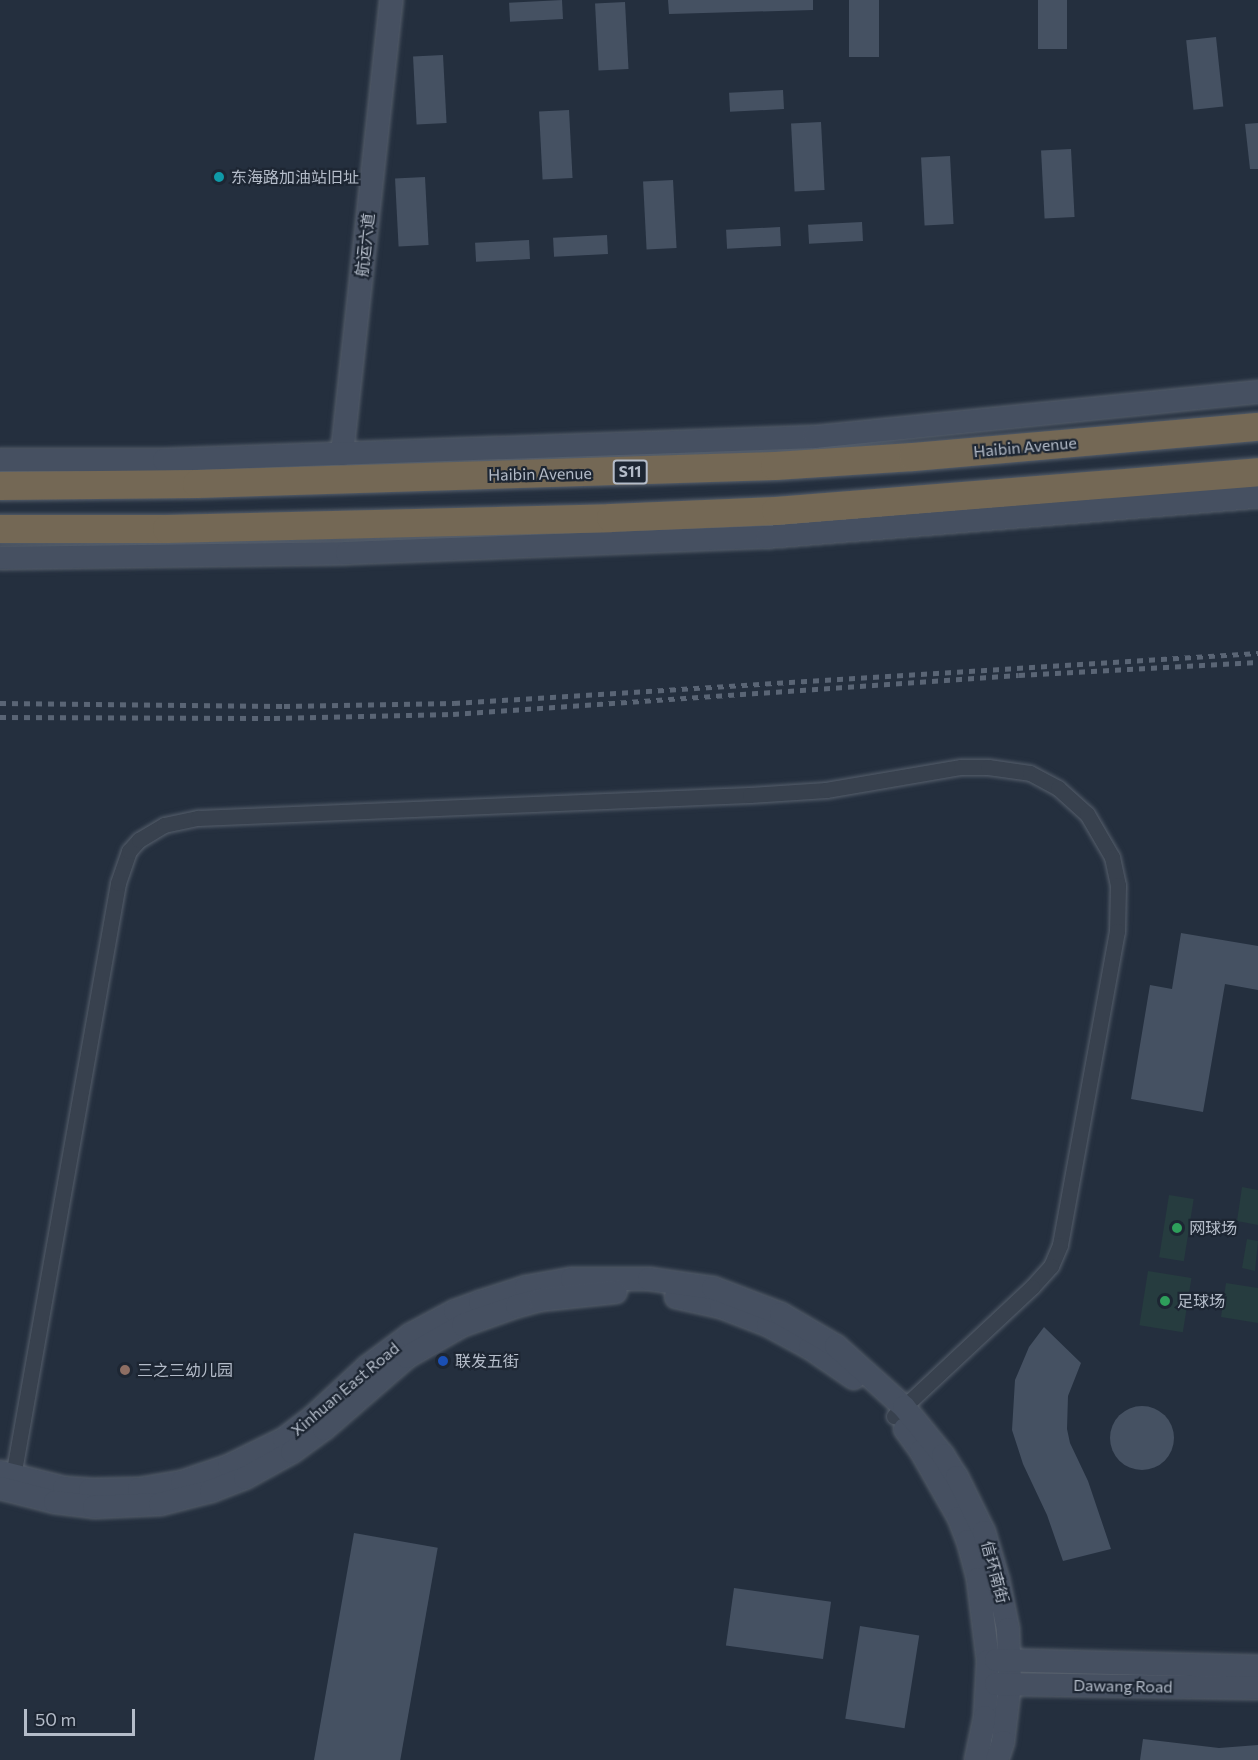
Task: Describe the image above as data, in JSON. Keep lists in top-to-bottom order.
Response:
{
  "streets": {
    "highway": ["Haibin Avenue", "S11"],
    "main road": [
      "航运六道",
      "Xinhuan East Road",
      "信环南街",
      "Dawang Road"
    ]
  },
  "crossings": [
    ["Xinhuan East Road", "信环南街"],
    ["信环南街", "Dawang Road"]
  ],
  "places": [
    "东海路加油站旧址",
    "网球场",
    "足球场",
    "联发五街",
    "三之三幼儿园"
  ],
  "scale_bar": "50 m"
}
